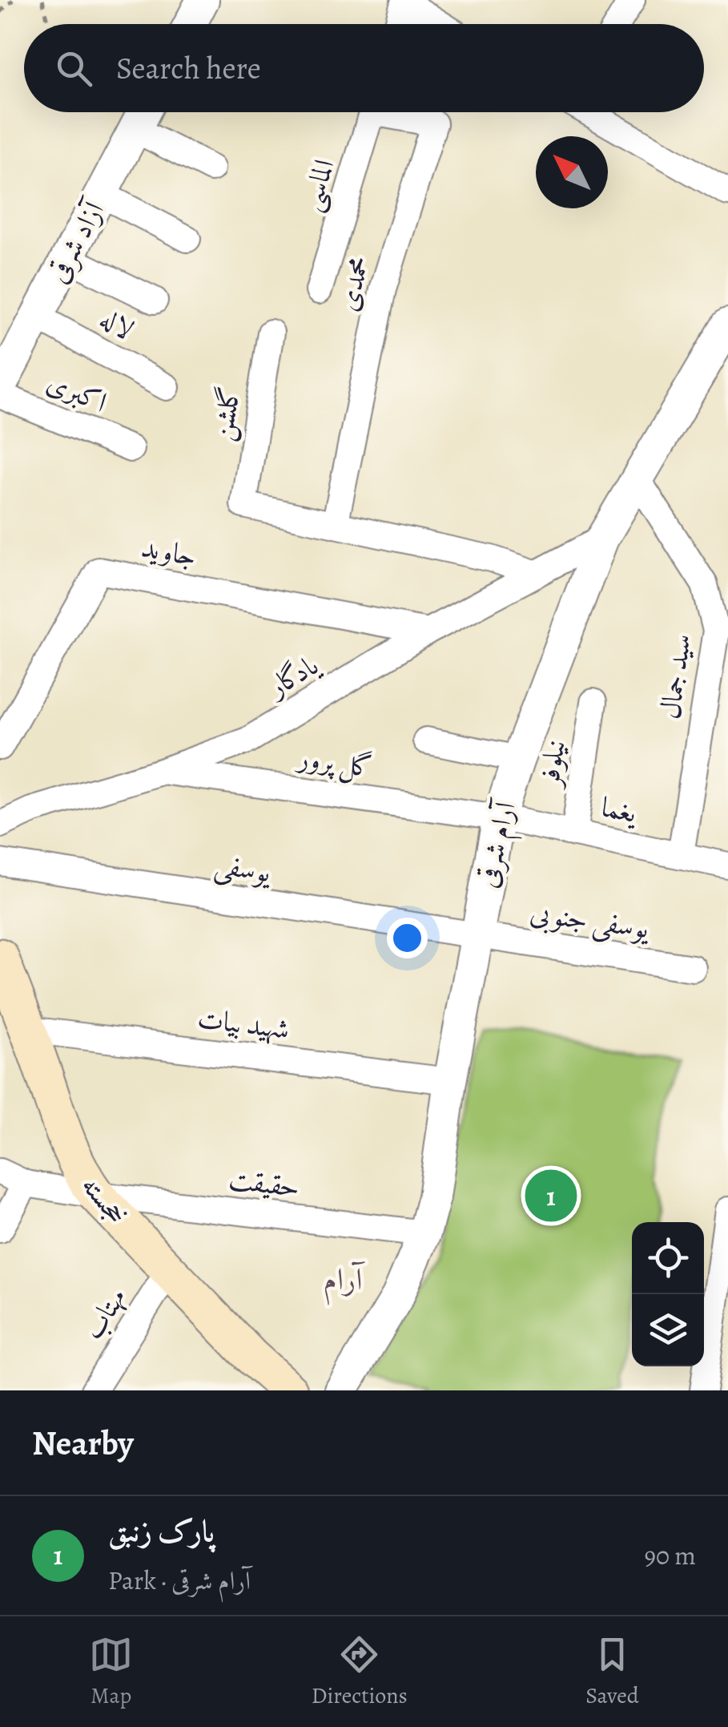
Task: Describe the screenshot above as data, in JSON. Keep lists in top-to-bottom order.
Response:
{
  "streets": {
    "main road": ["خجسته"],
    "street": [
      "الماسی",
      "آزاد شرقی",
      "محمدی",
      "لاله",
      "اکبری",
      "گلشن",
      "جاوید",
      "یادگار",
      "سید جمال",
      "گل پرور",
      "نیلوفر",
      "یغما",
      "آرام شرقی",
      "یوسفی",
      "یوسفی جنوبی",
      "شهید بیات",
      "حقیقت",
      "مهتاب"
    ]
  },
  "crossings": [
    ["آزاد شرقی", "لاله"],
    ["محمدی", "گلشن"],
    ["جاوید", "یادگار"],
    ["یادگار", "گل پرور"],
    ["یادگار", "آرام شرقی"],
    ["سید جمال", "یغما"],
    ["سید جمال", "آرام شرقی"],
    ["گل پرور", "یغما"],
    ["گل پرور", "آرام شرقی"],
    ["نیلوفر", "یغما"],
    ["یغما", "آرام شرقی"],
    ["آرام شرقی", "یوسفی"],
    ["آرام شرقی", "یوسفی جنوبی"],
    ["آرام شرقی", "شهید بیات"],
    ["آرام شرقی", "حقیقت"],
    ["یوسفی", "یوسفی جنوبی"],
    ["شهید بیات", "خجسته"],
    ["حقیقت", "خجسته"],
    ["خجسته", "مهتاب"]
  ],
  "districts": ["آرام"],
  "north": "top left",
  "page": {
    "search": "Search here",
    "pins": "1",
    "heading": "Nearby",
    "list": [
      {
        "mark": "1",
        "name": "پارک زنبق",
        "note": "Park · آرام شرقی",
        "value": "90 m"
      }
    ],
    "nav": ["Map", "Directions", "Saved"]
  }
}
